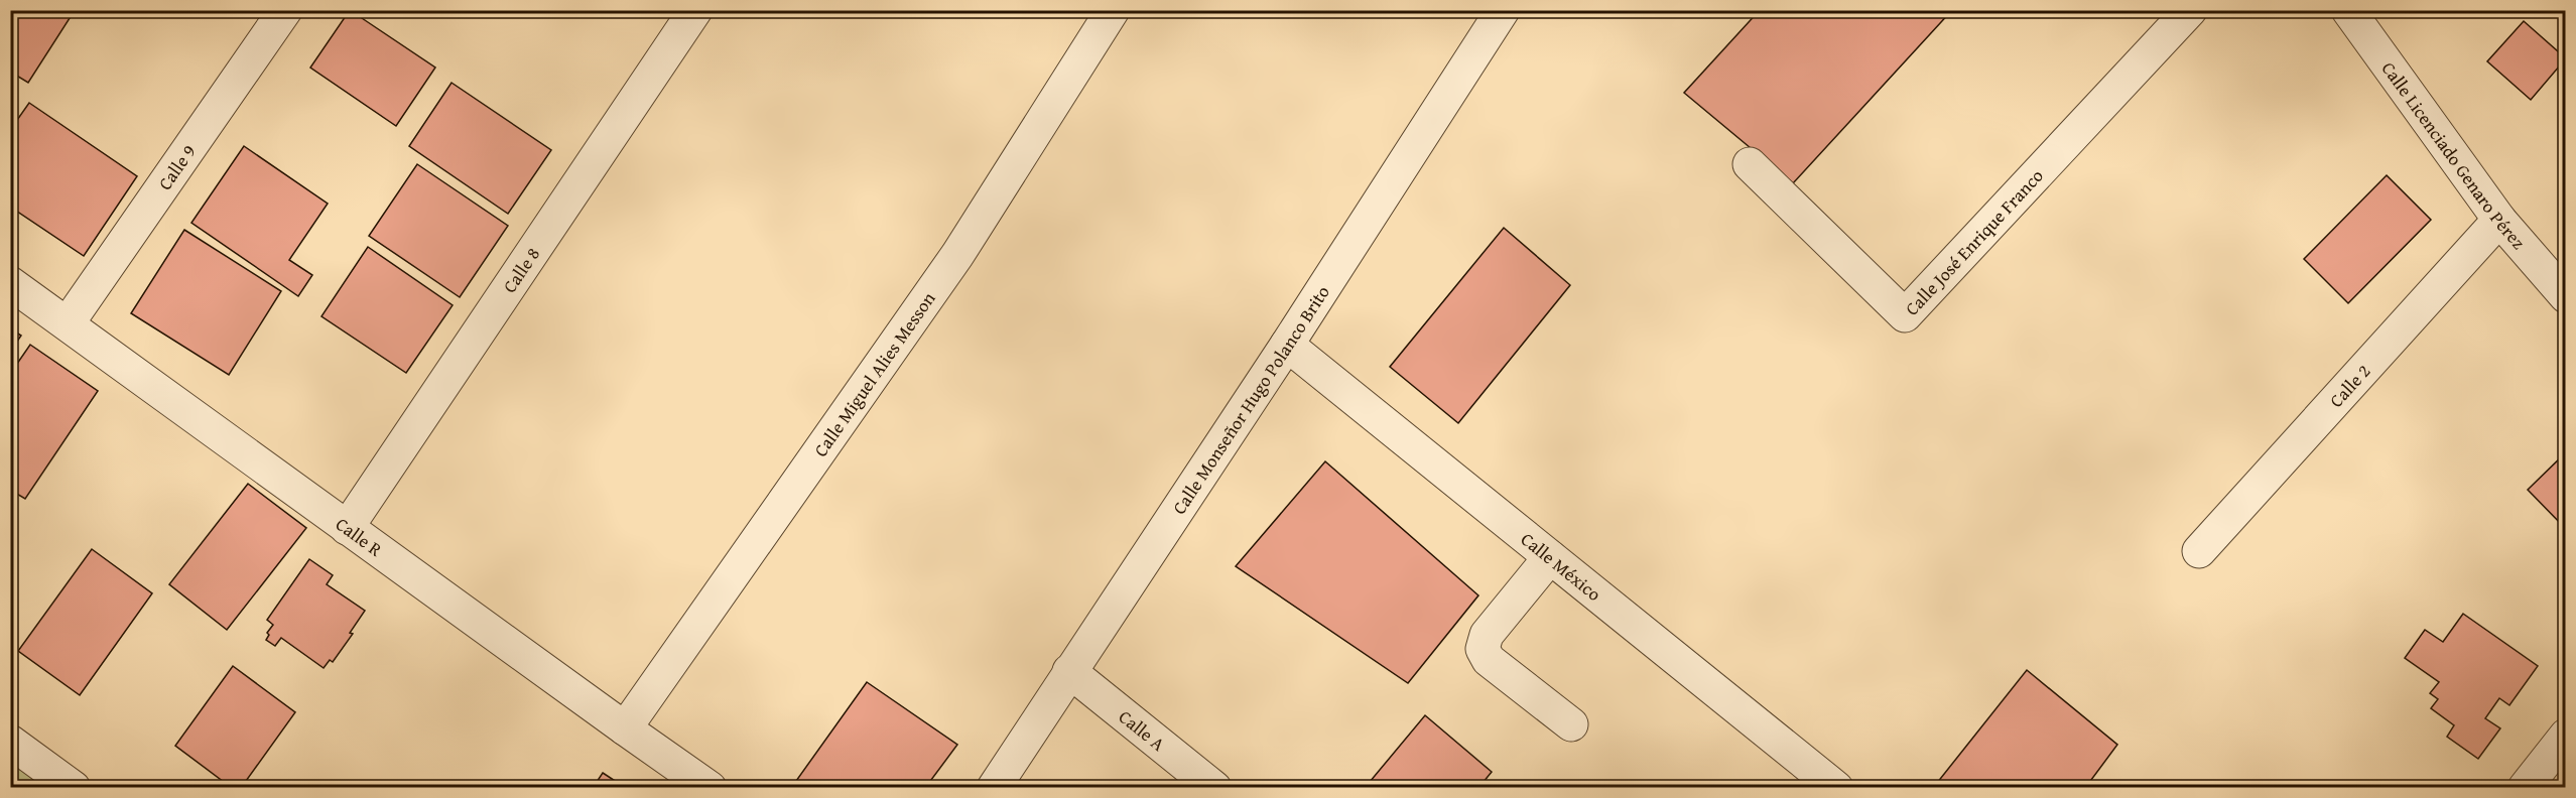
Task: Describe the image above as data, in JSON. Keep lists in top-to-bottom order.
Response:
{
  "streets": {
    "street": [
      "Calle Licenciado Genaro Pérez",
      "Calle 9",
      "Calle José Enrique Franco",
      "Calle 8",
      "Calle Miguel Alies Messon",
      "Calle 2",
      "Calle Monseñor Hugo Polanco Brito",
      "Calle R",
      "Calle México",
      "Calle A"
    ]
  },
  "crossings": [
    ["Calle Licenciado Genaro Pérez", "Calle 2"],
    ["Calle 9", "Calle R"],
    ["Calle 8", "Calle R"],
    ["Calle Miguel Alies Messon", "Calle R"],
    ["Calle Monseñor Hugo Polanco Brito", "Calle México"],
    ["Calle Monseñor Hugo Polanco Brito", "Calle A"]
  ]
}
